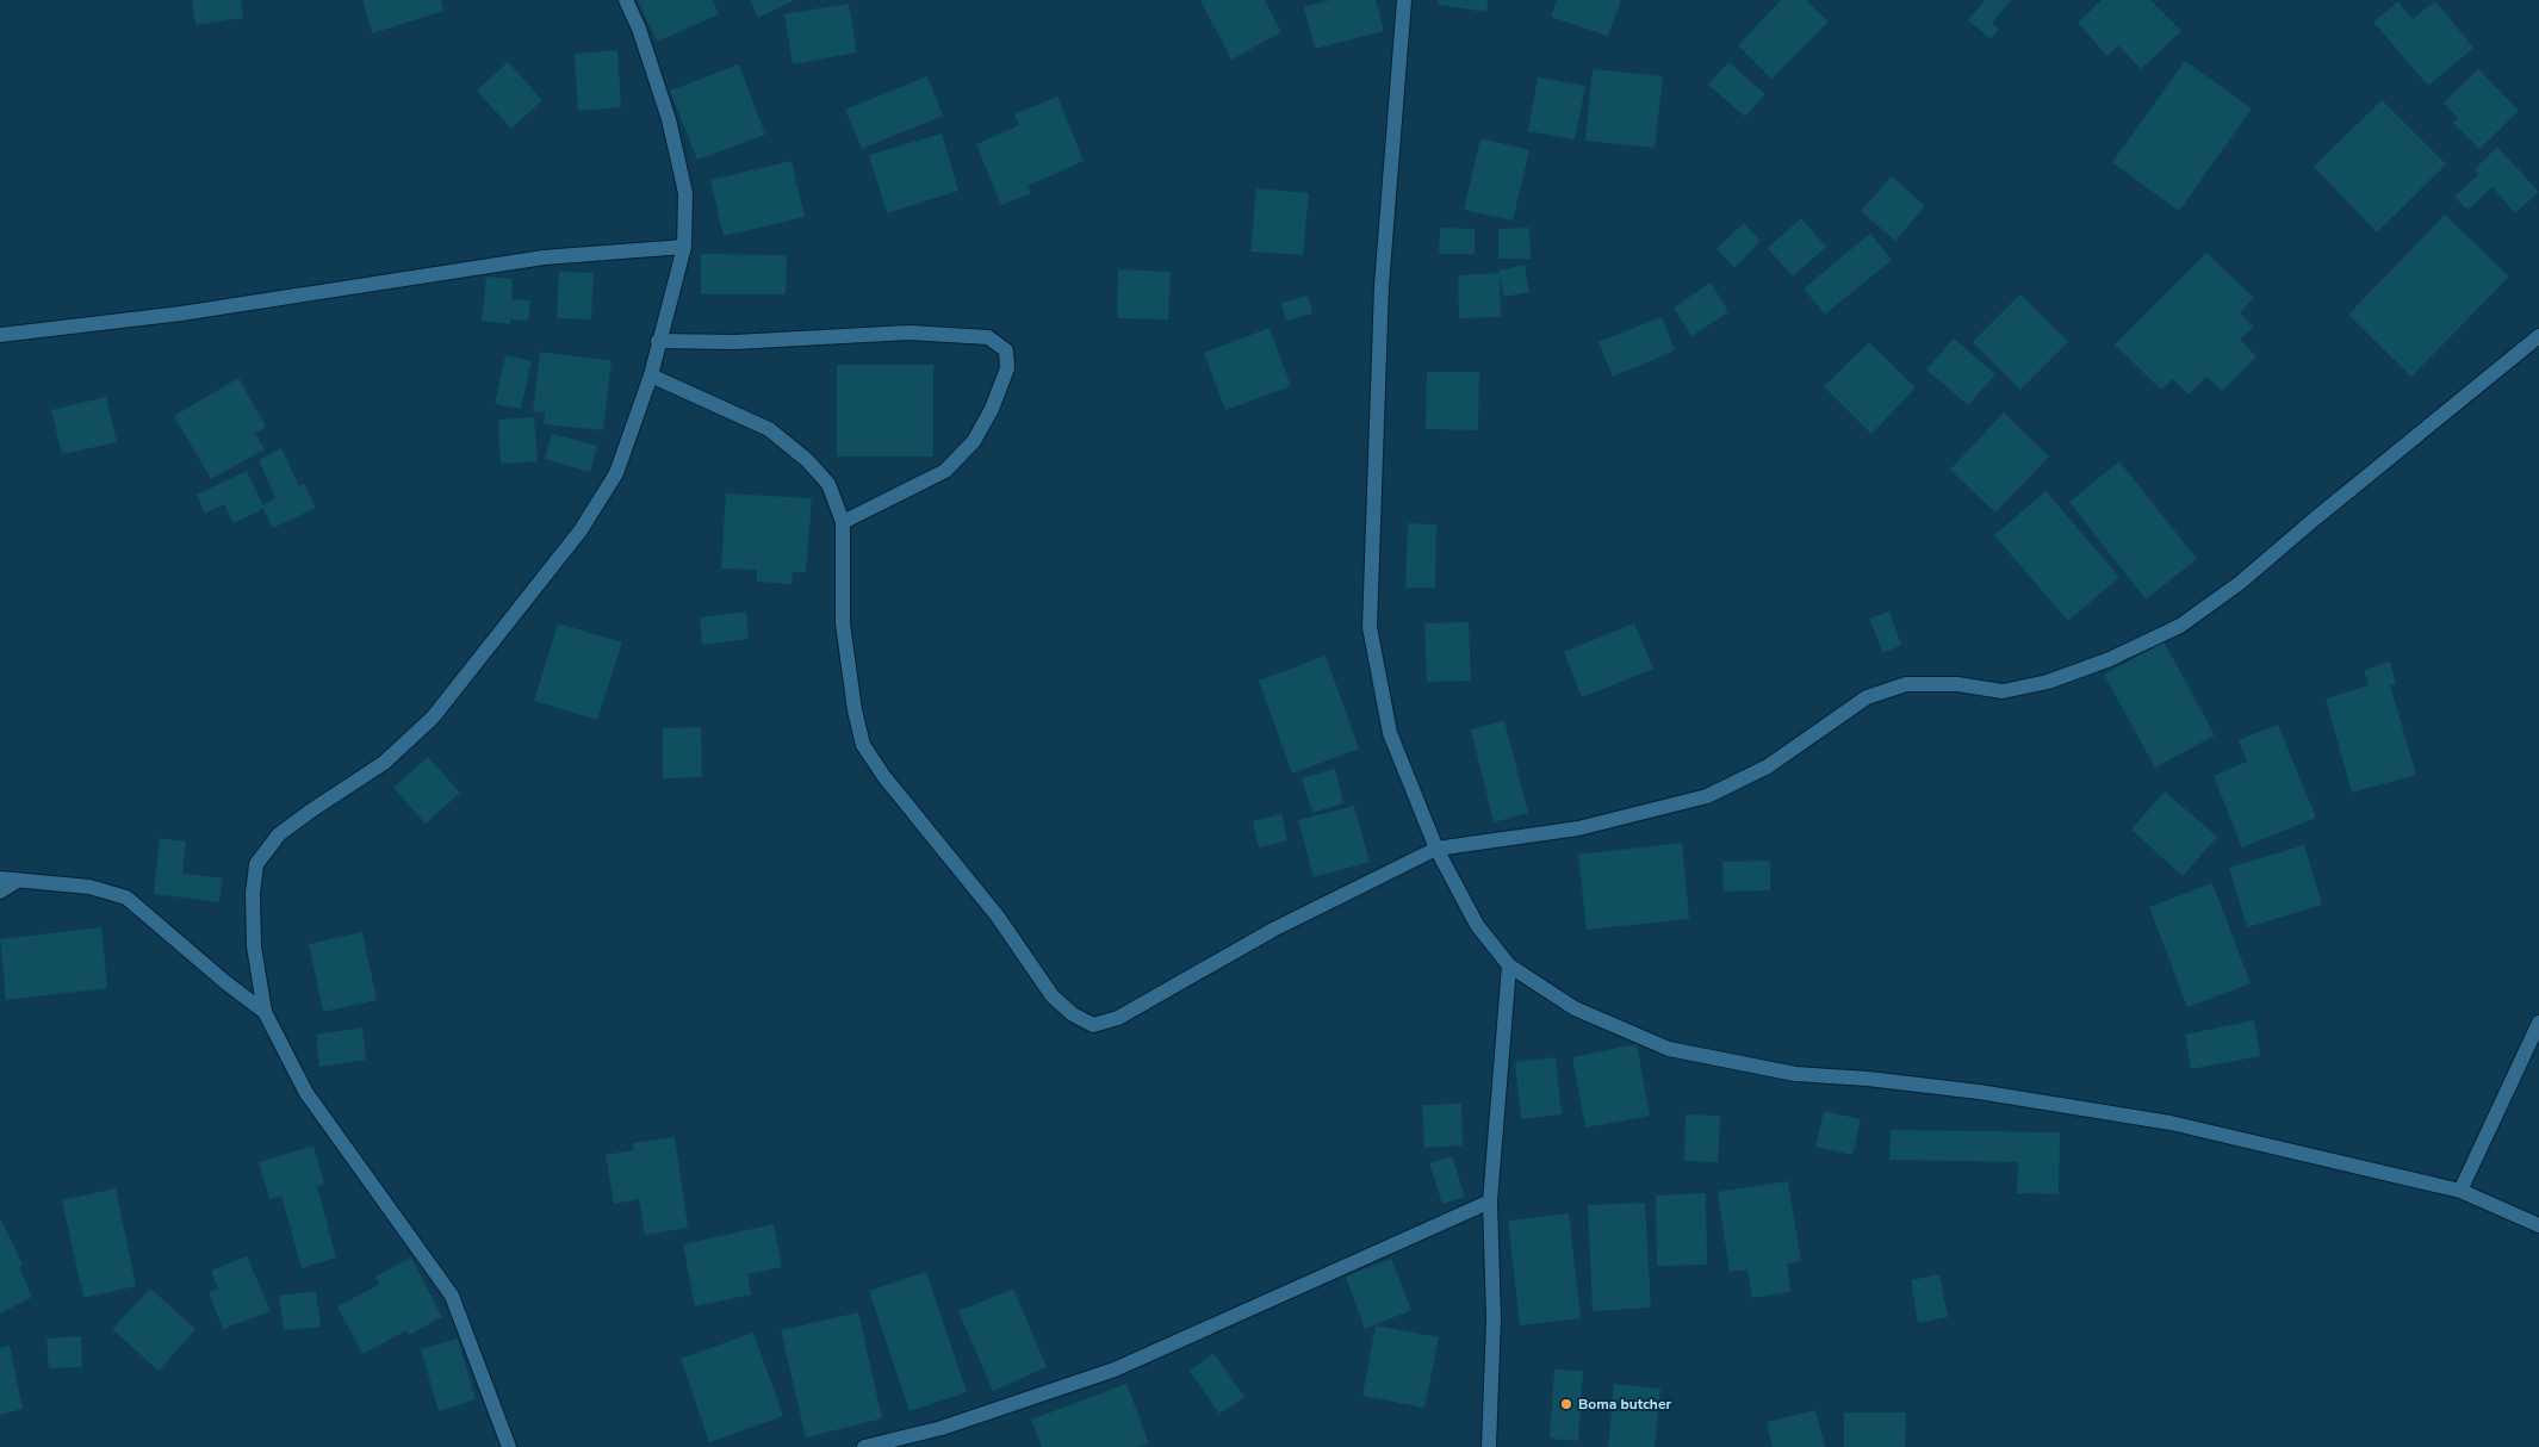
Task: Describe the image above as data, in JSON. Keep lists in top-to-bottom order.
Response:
{
  "places": ["Boma butcher"]
}
